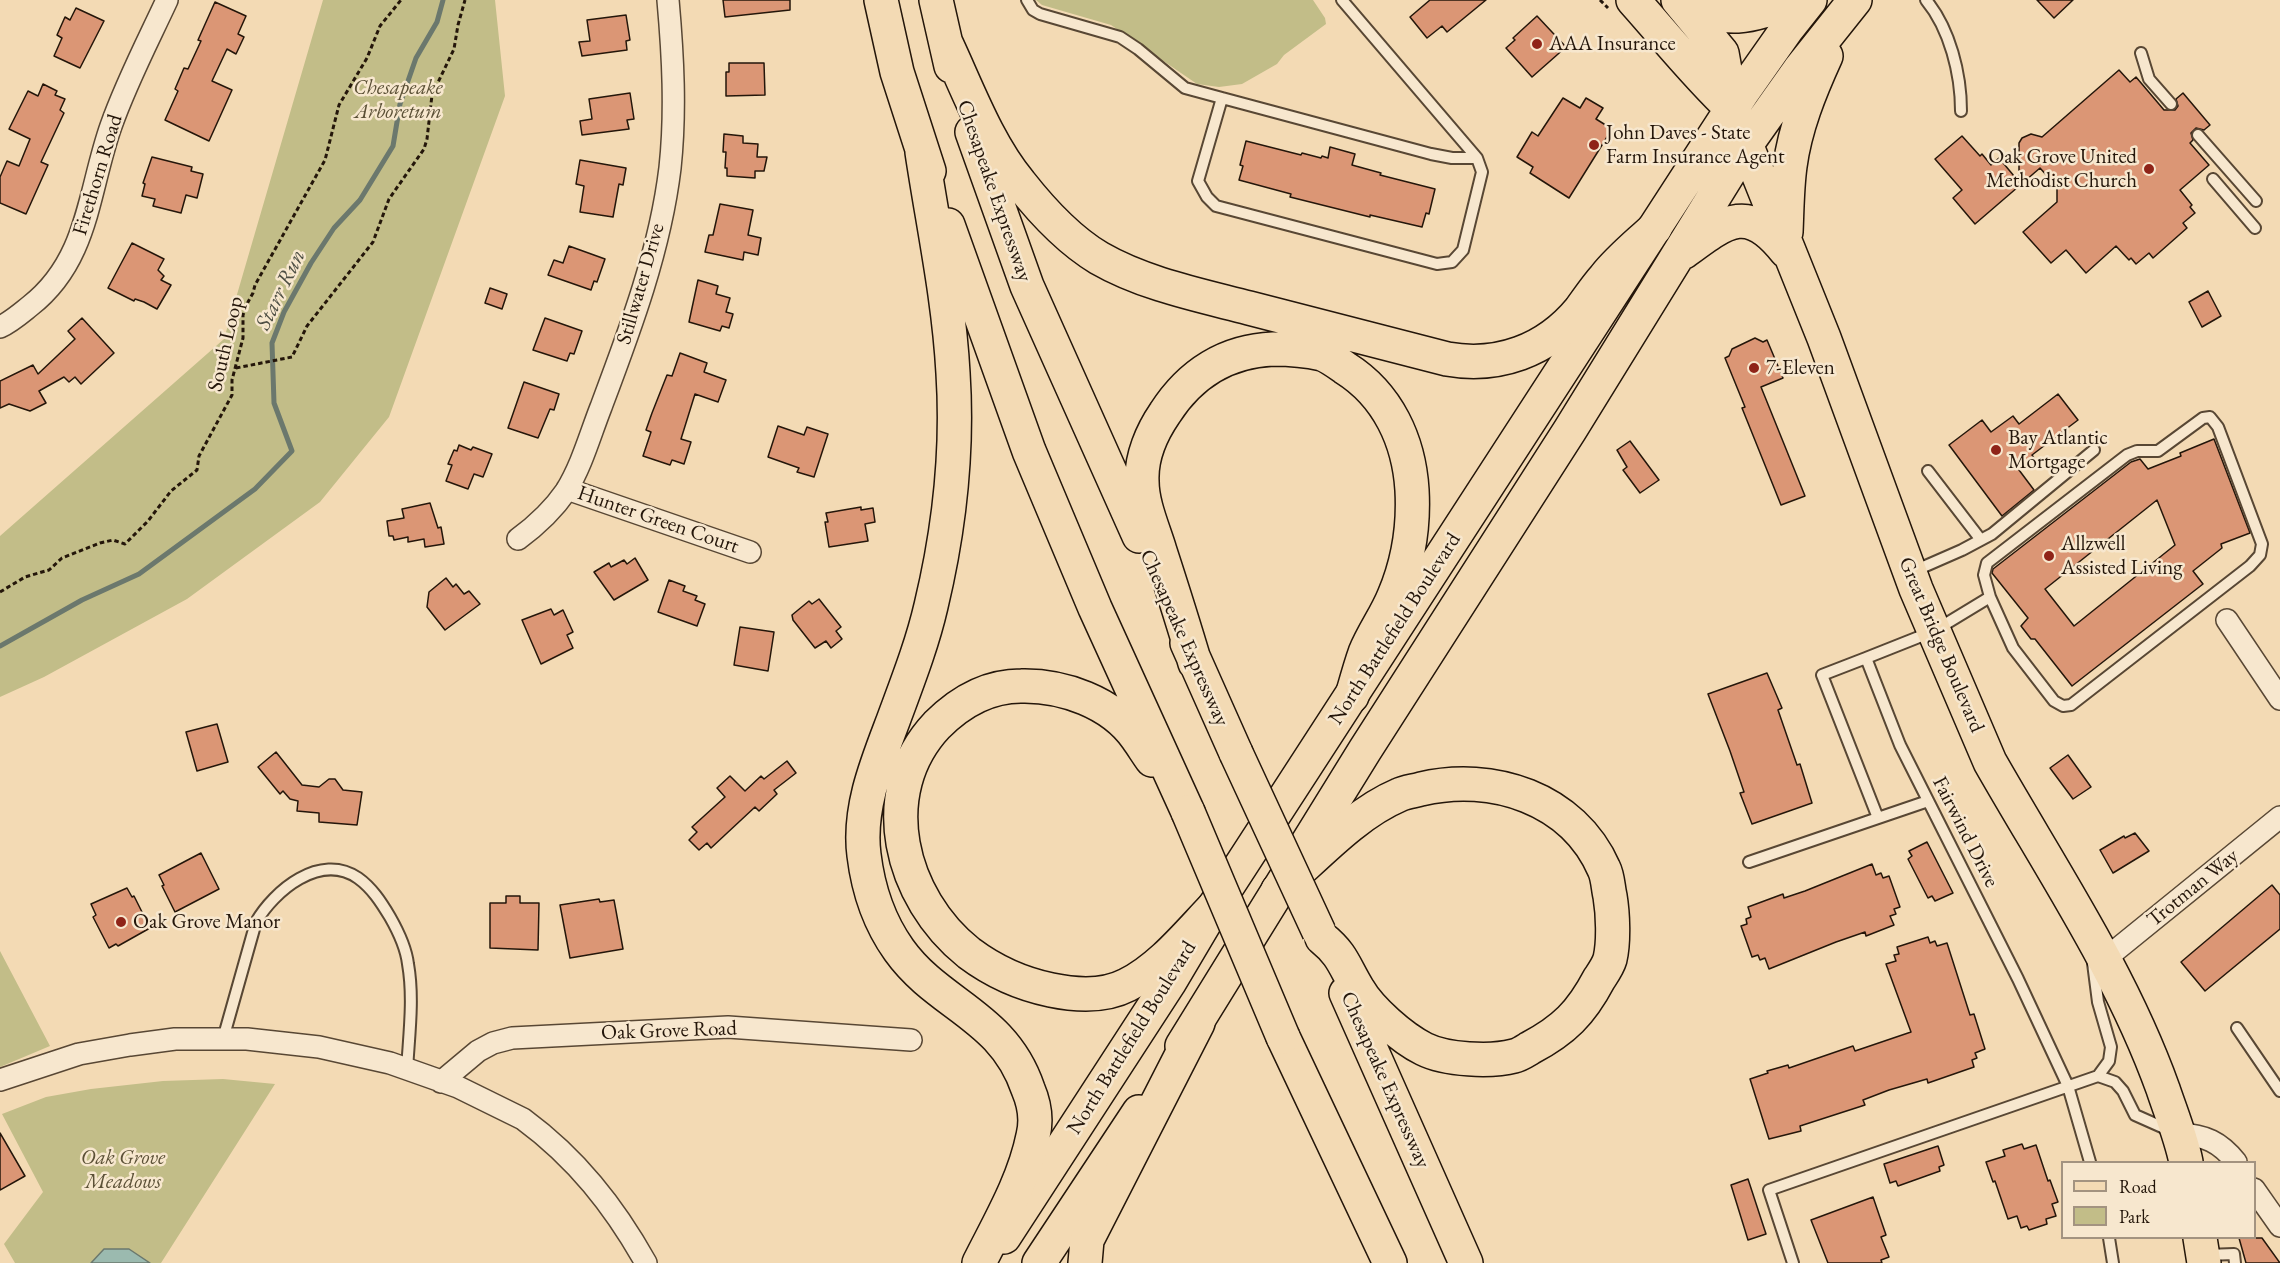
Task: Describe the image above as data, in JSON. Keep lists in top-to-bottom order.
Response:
{
  "streets": {
    "main road": ["Chesapeake Expressway", "North Battlefield Boulevard", "Great Bridge Boulevard"],
    "street": [
      "Firethorn Road",
      "Stillwater Drive",
      "Hunter Green Court",
      "Trotman Way",
      "Oak Grove Road"
    ],
    "lane": ["Fairwind Drive"],
    "path": ["South Loop"]
  },
  "crossings": [
    ["Stillwater Drive", "Hunter Green Court"],
    ["North Battlefield Boulevard", "Great Bridge Boulevard"],
    ["Great Bridge Boulevard", "Trotman Way"]
  ],
  "water": ["Starr Run"],
  "parks": ["Chesapeake Arboretum", "Oak Grove Meadows"],
  "places": [
    "AAA Insurance",
    "John Daves - State Farm Insurance Agent",
    "Oak Grove United Methodist Church",
    "7-Eleven",
    "Bay Atlantic Mortgage",
    "Allzwell Assisted Living",
    "Oak Grove Manor"
  ],
  "legend": ["Road", "Park"]
}
